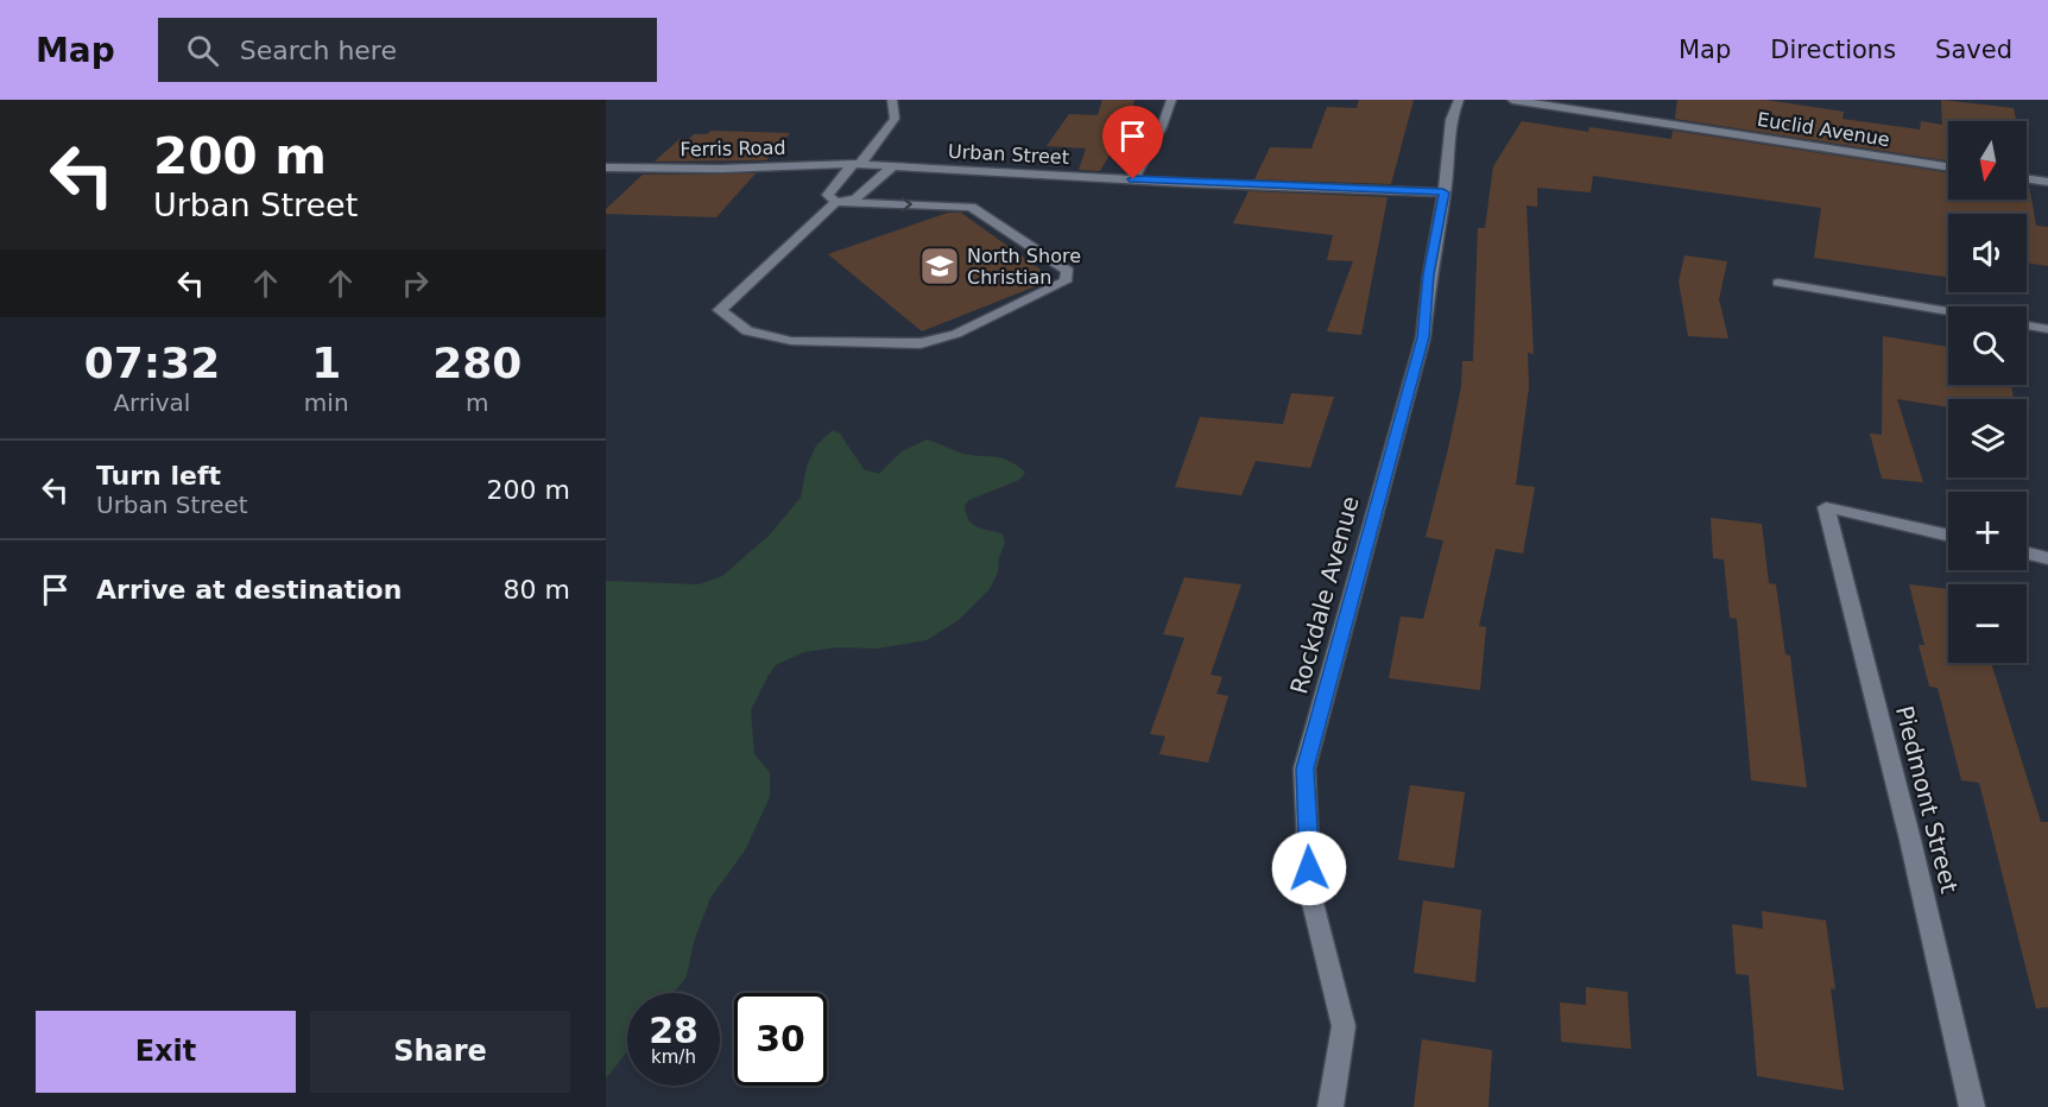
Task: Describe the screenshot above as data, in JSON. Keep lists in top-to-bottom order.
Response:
{
  "streets": {
    "street": [
      "Euclid Avenue",
      "Ferris Road",
      "Urban Street",
      "Rockdale Avenue",
      "Piedmont Street"
    ]
  },
  "crossings": [
    ["Ferris Road", "Urban Street"],
    ["Urban Street", "Rockdale Avenue"]
  ],
  "places": {
    "school or university": ["North Shore Christian"]
  },
  "north": "bottom",
  "page": {
    "header": "Map",
    "search": "Search here",
    "nav": ["Map", "Directions", "Saved"],
    "turn": ["200 m", "Urban Street"],
    "map_buttons": ["+", "−"],
    "eta": [
      "07:32",
      "Arrival",
      "1",
      "min",
      "280",
      "m"
    ],
    "list": [
      {
        "name": "Turn left",
        "note": "Urban Street",
        "value": "200 m"
      },
      {
        "name": "Arrive at destination",
        "value": "80 m"
      }
    ],
    "speed": "28 km/h",
    "limit": "30",
    "buttons": ["Exit", "Share"]
  }
}
